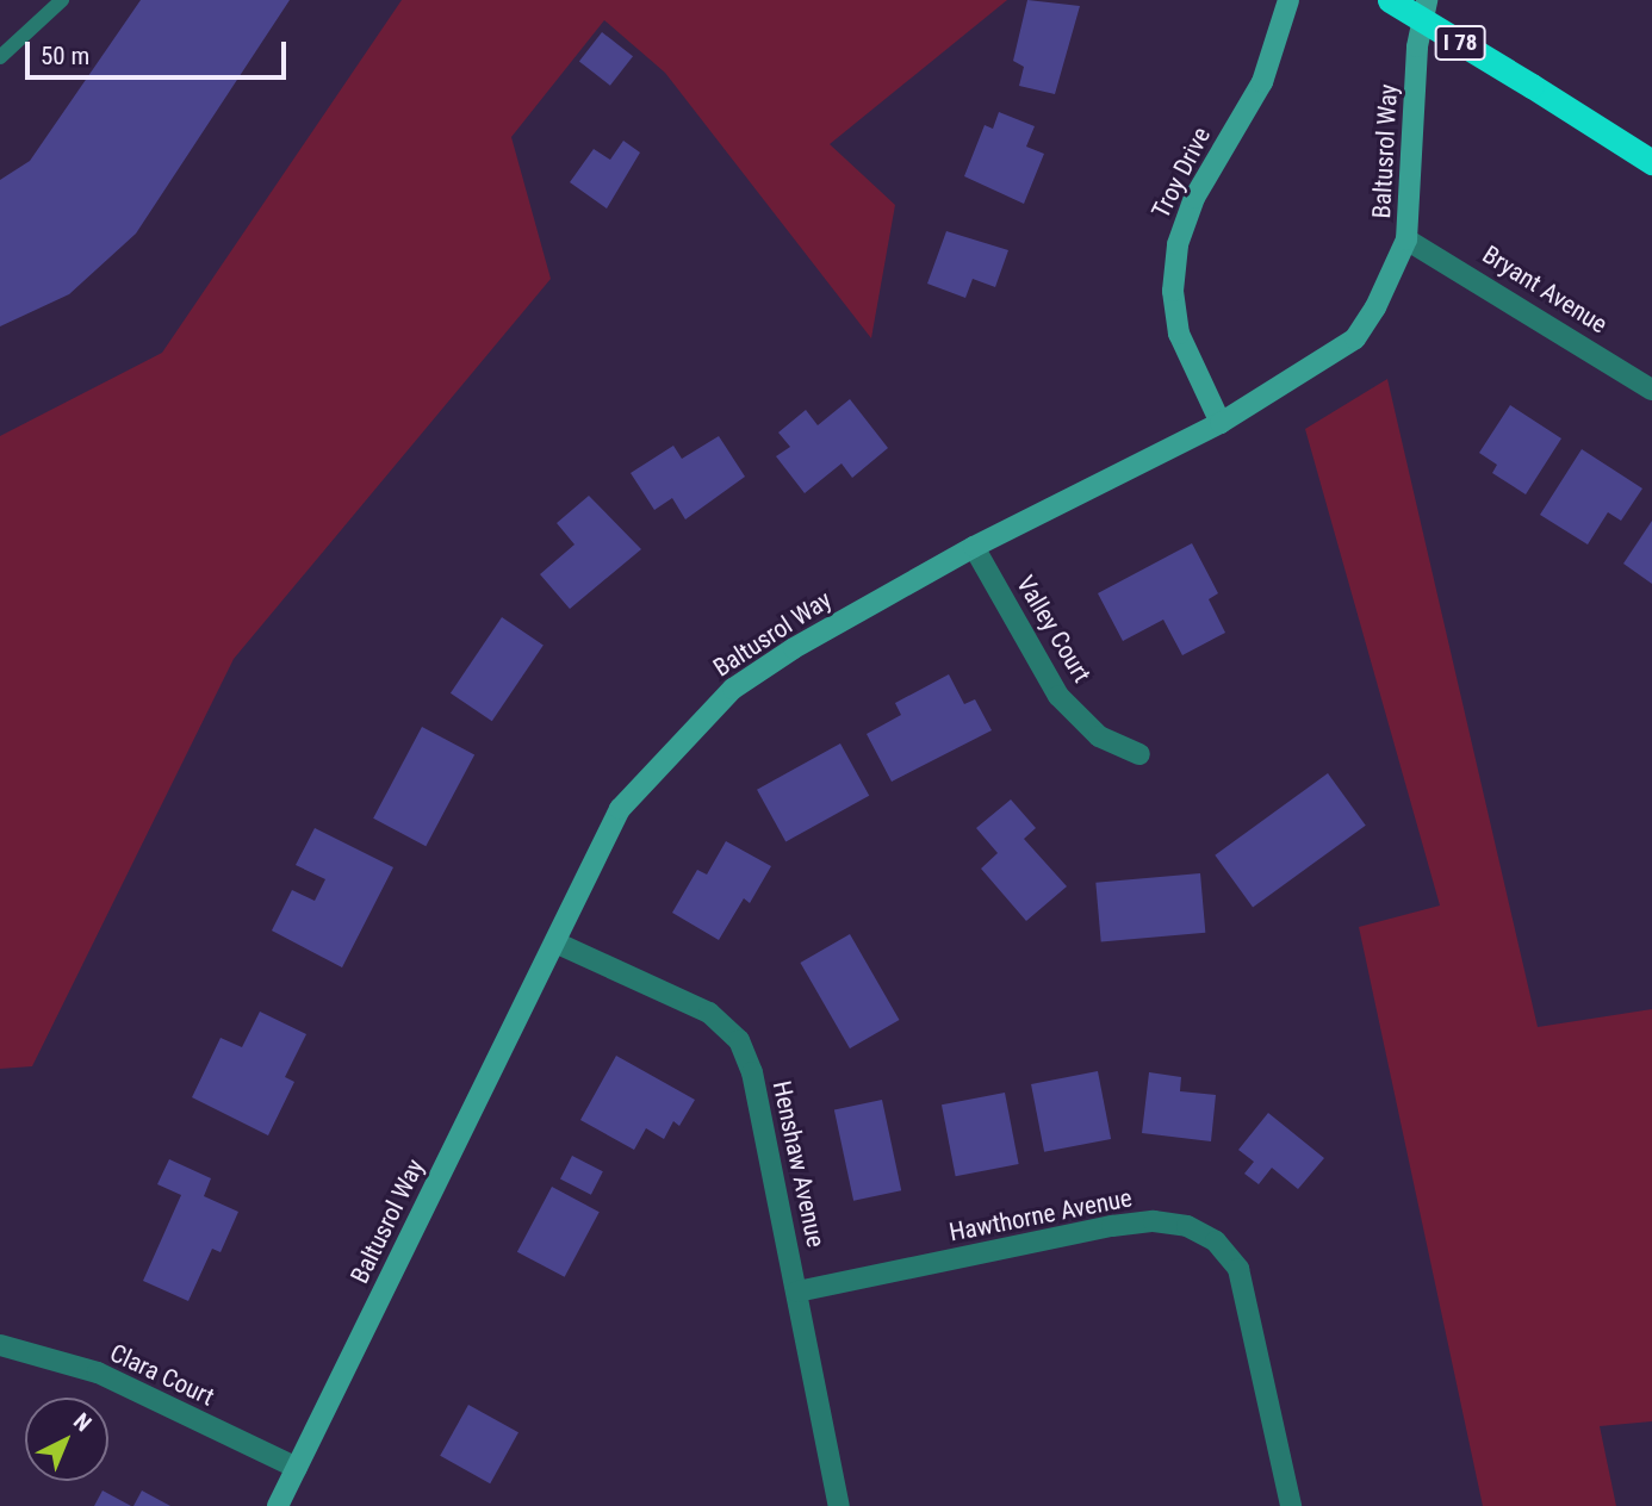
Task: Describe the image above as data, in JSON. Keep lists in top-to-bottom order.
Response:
{
  "streets": {
    "highway": ["I 78"],
    "street": [
      "Baltusrol Way",
      "Troy Drive",
      "Bryant Avenue",
      "Valley Court",
      "Henshaw Avenue",
      "Hawthorne Avenue",
      "Clara Court"
    ]
  },
  "crossings": [
    ["Baltusrol Way", "Troy Drive"],
    ["Baltusrol Way", "Bryant Avenue"],
    ["Baltusrol Way", "Valley Court"],
    ["Baltusrol Way", "Henshaw Avenue"],
    ["Baltusrol Way", "Clara Court"],
    ["Henshaw Avenue", "Hawthorne Avenue"]
  ],
  "scale_bar": "50 m",
  "north": "top right"
}
